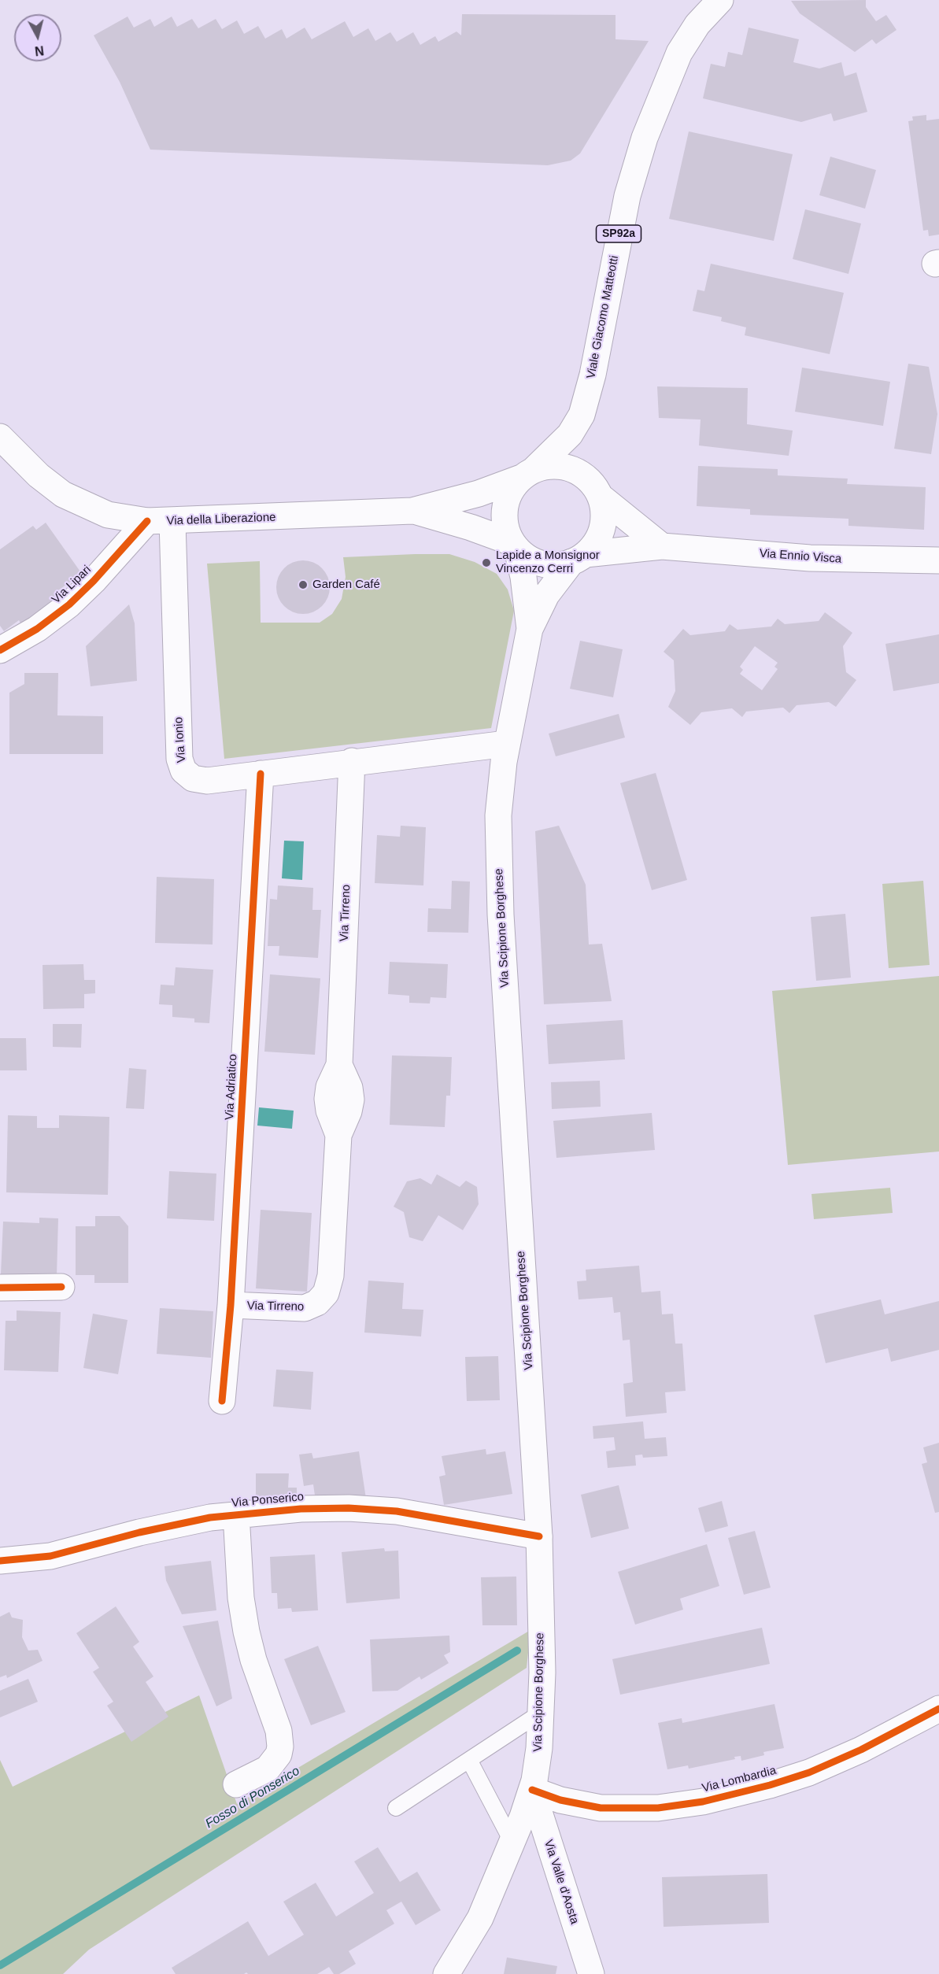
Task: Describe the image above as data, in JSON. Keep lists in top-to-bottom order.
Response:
{
  "streets": {
    "street": [
      "SP92a",
      "Viale Giacomo Matteotti",
      "Via della Liberazione",
      "Via Ennio Visca",
      "Via Lipari",
      "Via Ionio",
      "Via Tirreno",
      "Via Scipione Borghese",
      "Via Adriatico",
      "Via Ponserico",
      "Via Lombardia",
      "Via Valle d'Aosta"
    ]
  },
  "crossings": [
    ["Viale Giacomo Matteotti", "Via della Liberazione"],
    ["Viale Giacomo Matteotti", "Via Ennio Visca"],
    ["Viale Giacomo Matteotti", "Via Scipione Borghese"],
    ["Via della Liberazione", "Via Ennio Visca"],
    ["Via della Liberazione", "Via Lipari"],
    ["Via della Liberazione", "Via Ionio"],
    ["Via della Liberazione", "Via Scipione Borghese"],
    ["Via Ennio Visca", "Via Scipione Borghese"],
    ["Via Lipari", "Via Ionio"],
    ["Via Ionio", "Via Tirreno"],
    ["Via Ionio", "Via Scipione Borghese"],
    ["Via Ionio", "Via Adriatico"],
    ["Via Tirreno", "Via Adriatico"],
    ["Via Scipione Borghese", "Via Ponserico"],
    ["Via Scipione Borghese", "Via Lombardia"],
    ["Via Scipione Borghese", "Via Valle d'Aosta"],
    ["Via Lombardia", "Via Valle d'Aosta"]
  ],
  "water": ["Fosso di Ponserico"],
  "places": ["Lapide a Monsignor Vincenzo Cerri", "Garden Café"],
  "north": "bottom"
}
